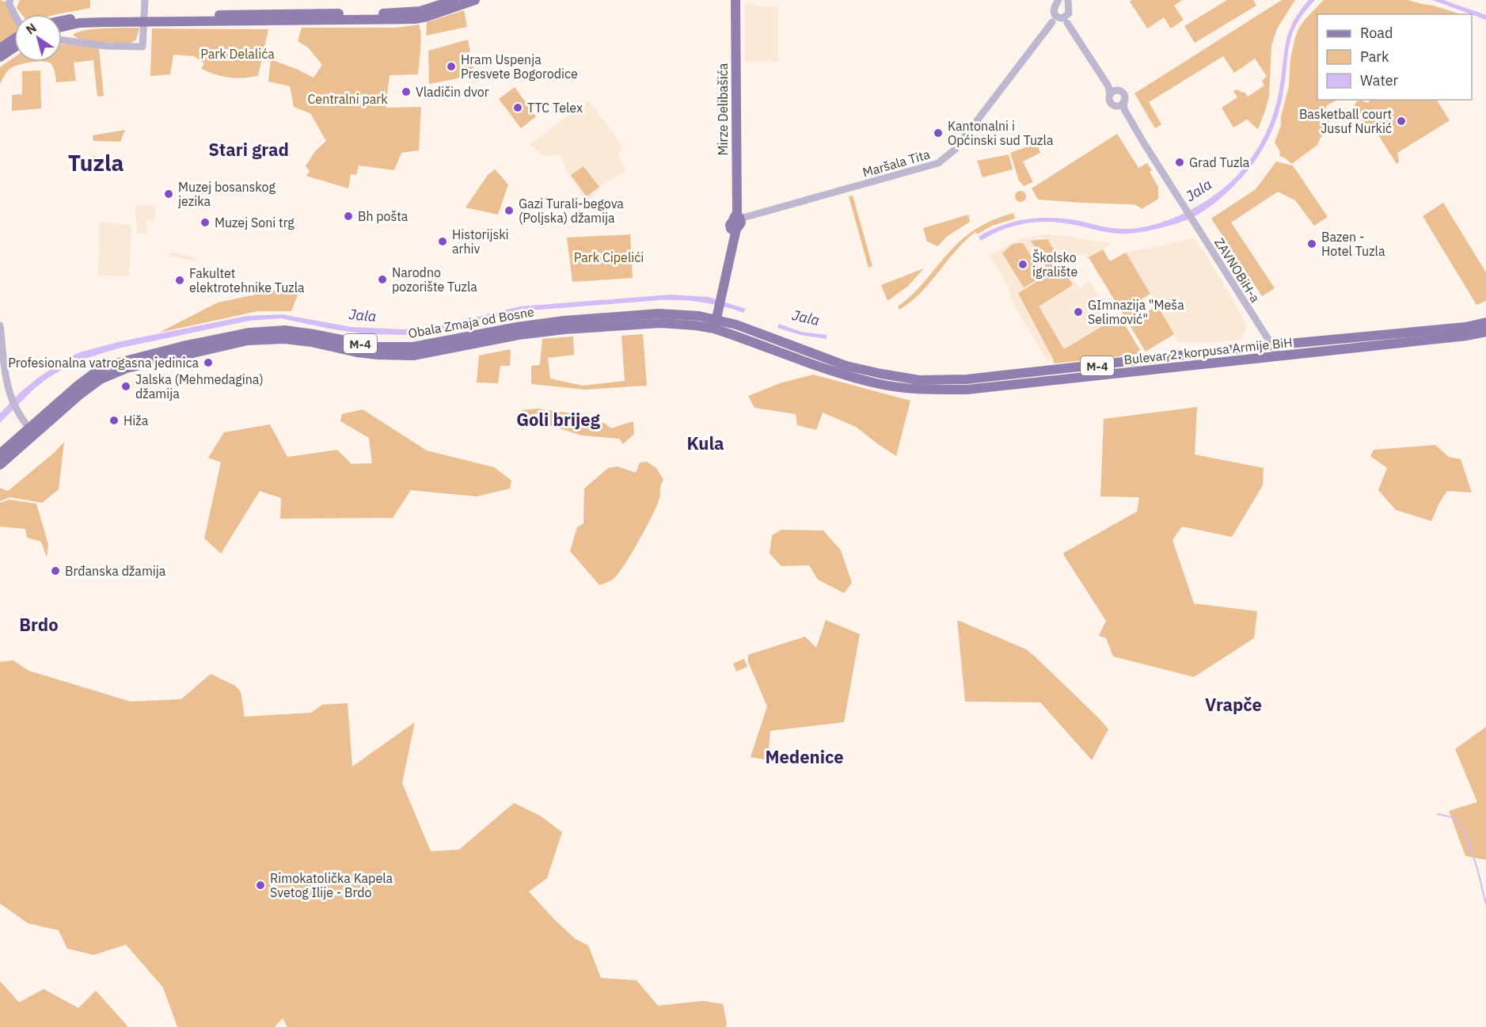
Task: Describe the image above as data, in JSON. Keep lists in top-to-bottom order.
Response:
{
  "streets": {
    "main road": [
      "Mirze Delibašića",
      "Obala Zmaja od Bosne",
      "M-4",
      "Bulevar 2. korpusa Armije BiH"
    ],
    "street": ["Maršala Tita", "ZAVNOBiH-a"]
  },
  "crossings": [
    ["Mirze Delibašića", "Maršala Tita"],
    ["Mirze Delibašića", "Obala Zmaja od Bosne"],
    ["Mirze Delibašića", "Bulevar 2. korpusa Armije BiH"],
    ["Obala Zmaja od Bosne", "Bulevar 2. korpusa Armije BiH"]
  ],
  "districts": [
    "Stari grad",
    "Tuzla",
    "Goli brijeg",
    "Kula",
    "Brdo",
    "Vrapče",
    "Medenice"
  ],
  "water": ["Jala"],
  "parks": ["Park Delalića", "Centralni park", "Park Cipelići"],
  "places": [
    "Hram Uspenja Presvete Bogorodice",
    "Vladičin dvor",
    "TTC Telex",
    "Basketball court Jusuf Nurkić",
    "Kantonalni i Općinski sud Tuzla",
    "Grad Tuzla",
    "Muzej bosanskog jezika",
    "Gazi Turali-begova (Poljska) džamija",
    "Bh pošta",
    "Muzej Soni trg",
    "Historijski arhiv",
    "Bazen - Hotel Tuzla",
    "Školsko igralište",
    "Narodno pozorište Tuzla",
    "Fakultet elektrotehnike Tuzla",
    "GImnazija \"Meša Selimović\"",
    "Profesionalna vatrogasna jedinica",
    "Jalska (Mehmedagina) džamija",
    "Hiža",
    "Brđanska džamija",
    "Rimokatolička Kapela Svetog Ilije - Brdo"
  ],
  "legend": ["Road", "Park", "Water"],
  "north": "top left"
}
